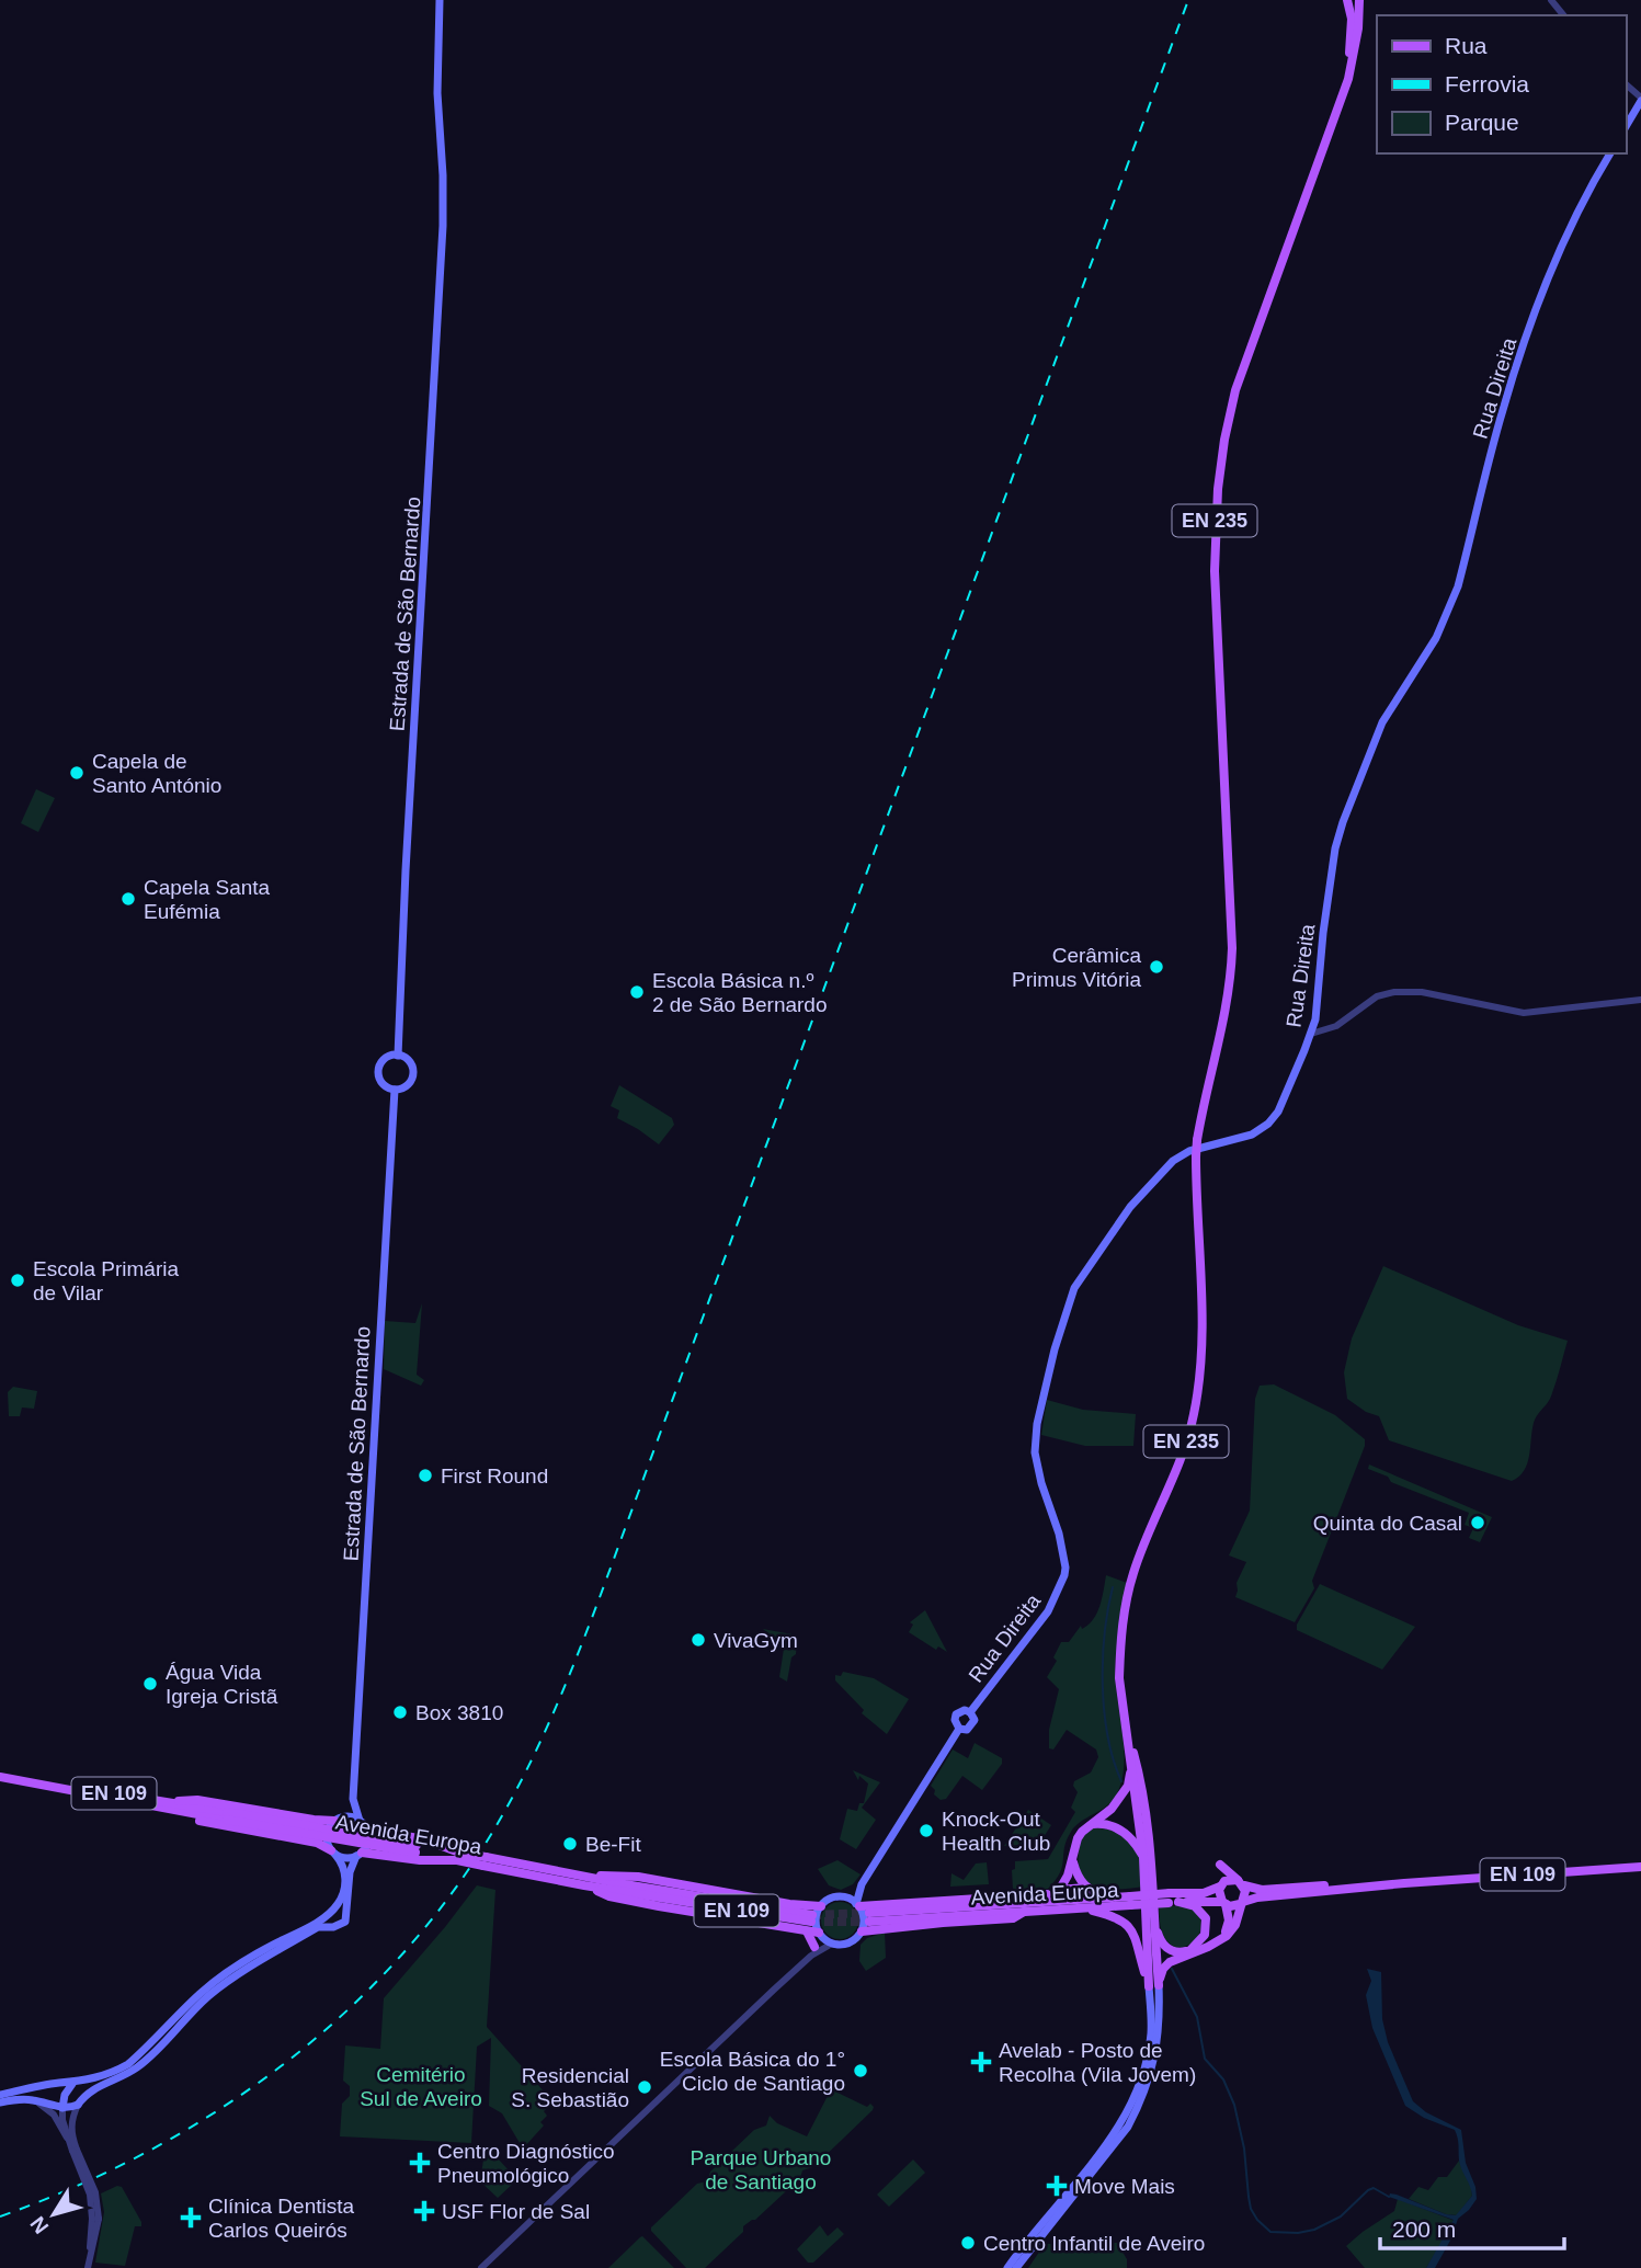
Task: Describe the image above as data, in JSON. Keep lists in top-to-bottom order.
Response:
{
  "streets": {
    "main road": [
      "Rua Direita",
      "EN 235",
      "Estrada de São Bernardo",
      "EN 109",
      "Avenida Europa"
    ]
  },
  "parks": ["Cemitério Sul de Aveiro", "Parque Urbano de Santiago"],
  "places": {
    "other": [
      "Capela de Santo António",
      "Capela Santa Eufémia",
      "Cerâmica Primus Vitória",
      "Escola Básica n.º 2 de São Bernardo",
      "Escola Primária de Vilar",
      "First Round",
      "Quinta do Casal",
      "VivaGym",
      "Água Vida Igreja Cristã",
      "Box 3810",
      "Knock-Out Health Club",
      "Be-Fit",
      "Escola Básica do 1° Ciclo de Santiago",
      "Residencial S. Sebastião",
      "Centro Infantil de Aveiro"
    ],
    "health": [
      "Avelab - Posto de Recolha (Vila Jovem)",
      "Centro Diagnóstico Pneumológico",
      "Move Mais",
      "USF Flor de Sal",
      "Clínica Dentista Carlos Queirós"
    ]
  },
  "legend": ["Rua", "Ferrovia", "Parque"],
  "scale_bar": "200 m",
  "north": "bottom left"
}
